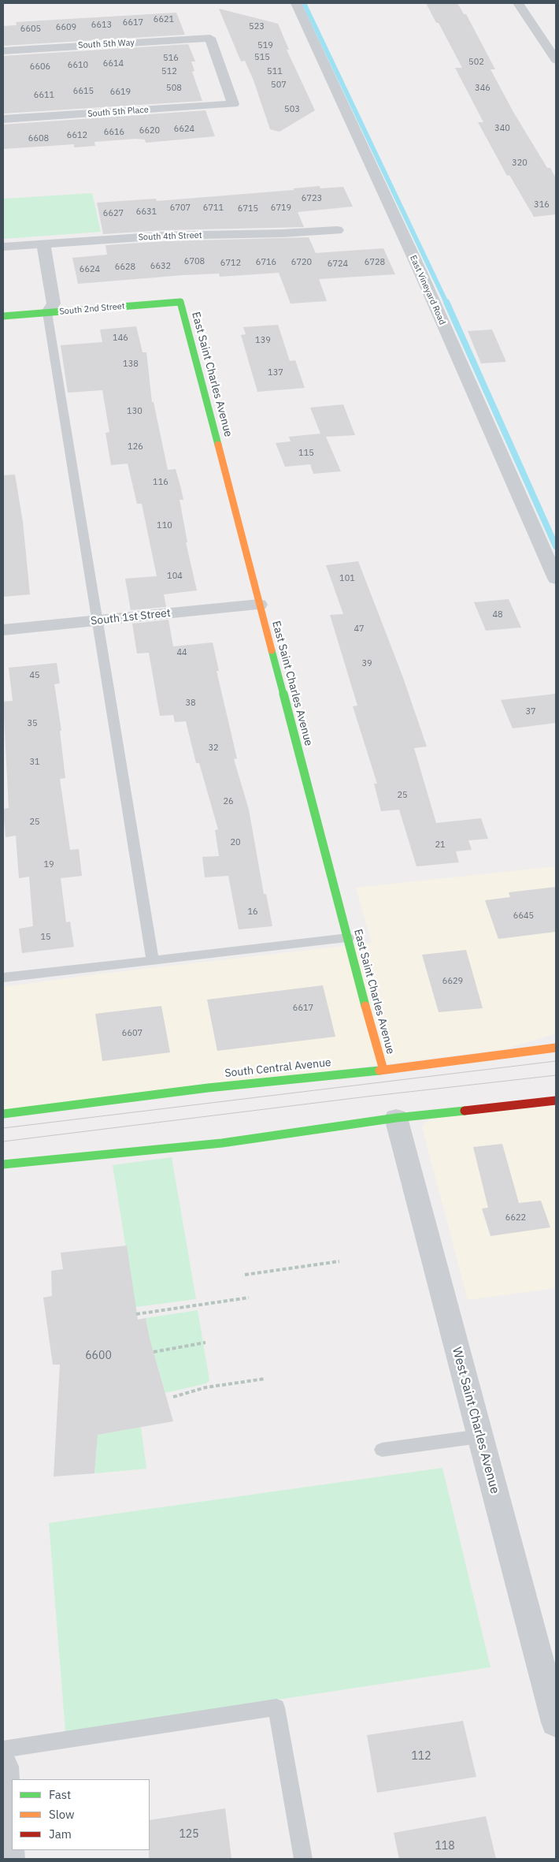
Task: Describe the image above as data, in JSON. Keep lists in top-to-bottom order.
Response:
{
  "streets": {
    "street": [
      "South 5th Way",
      "South 5th Place",
      "South 4th Street",
      "East Vineyard Road",
      "South 2nd Street",
      "East Saint Charles Avenue",
      "South 1st Street",
      "South Central Avenue",
      "West Saint Charles Avenue"
    ]
  },
  "crossings": [
    ["South 5th Way", "South 5th Place"],
    ["South 2nd Street", "East Saint Charles Avenue"],
    ["East Saint Charles Avenue", "South 1st Street"],
    ["East Saint Charles Avenue", "South Central Avenue"]
  ],
  "house_numbers": [
    "6621",
    "6617",
    "6613",
    "523",
    "6609",
    "6605",
    "519",
    "515",
    "516",
    "502",
    "6614",
    "6610",
    "6606",
    "512",
    "511",
    "507",
    "508",
    "346",
    "6615",
    "6619",
    "6611",
    "503",
    "340",
    "6624",
    "6620",
    "6616",
    "6612",
    "6608",
    "320",
    "6723",
    "316",
    "6707",
    "6711",
    "6719",
    "6715",
    "6631",
    "6627",
    "6708",
    "6716",
    "6720",
    "6728",
    "6712",
    "6724",
    "6632",
    "6628",
    "6624",
    "146",
    "139",
    "138",
    "137",
    "130",
    "126",
    "115",
    "116",
    "110",
    "104",
    "101",
    "48",
    "47",
    "44",
    "39",
    "45",
    "38",
    "37",
    "35",
    "32",
    "31",
    "25",
    "26",
    "25",
    "20",
    "21",
    "19",
    "16",
    "6645",
    "15",
    "6629",
    "6617",
    "6607",
    "6622",
    "6600",
    "112",
    "125",
    "118"
  ],
  "legend": ["Fast", "Slow", "Jam"]
}
